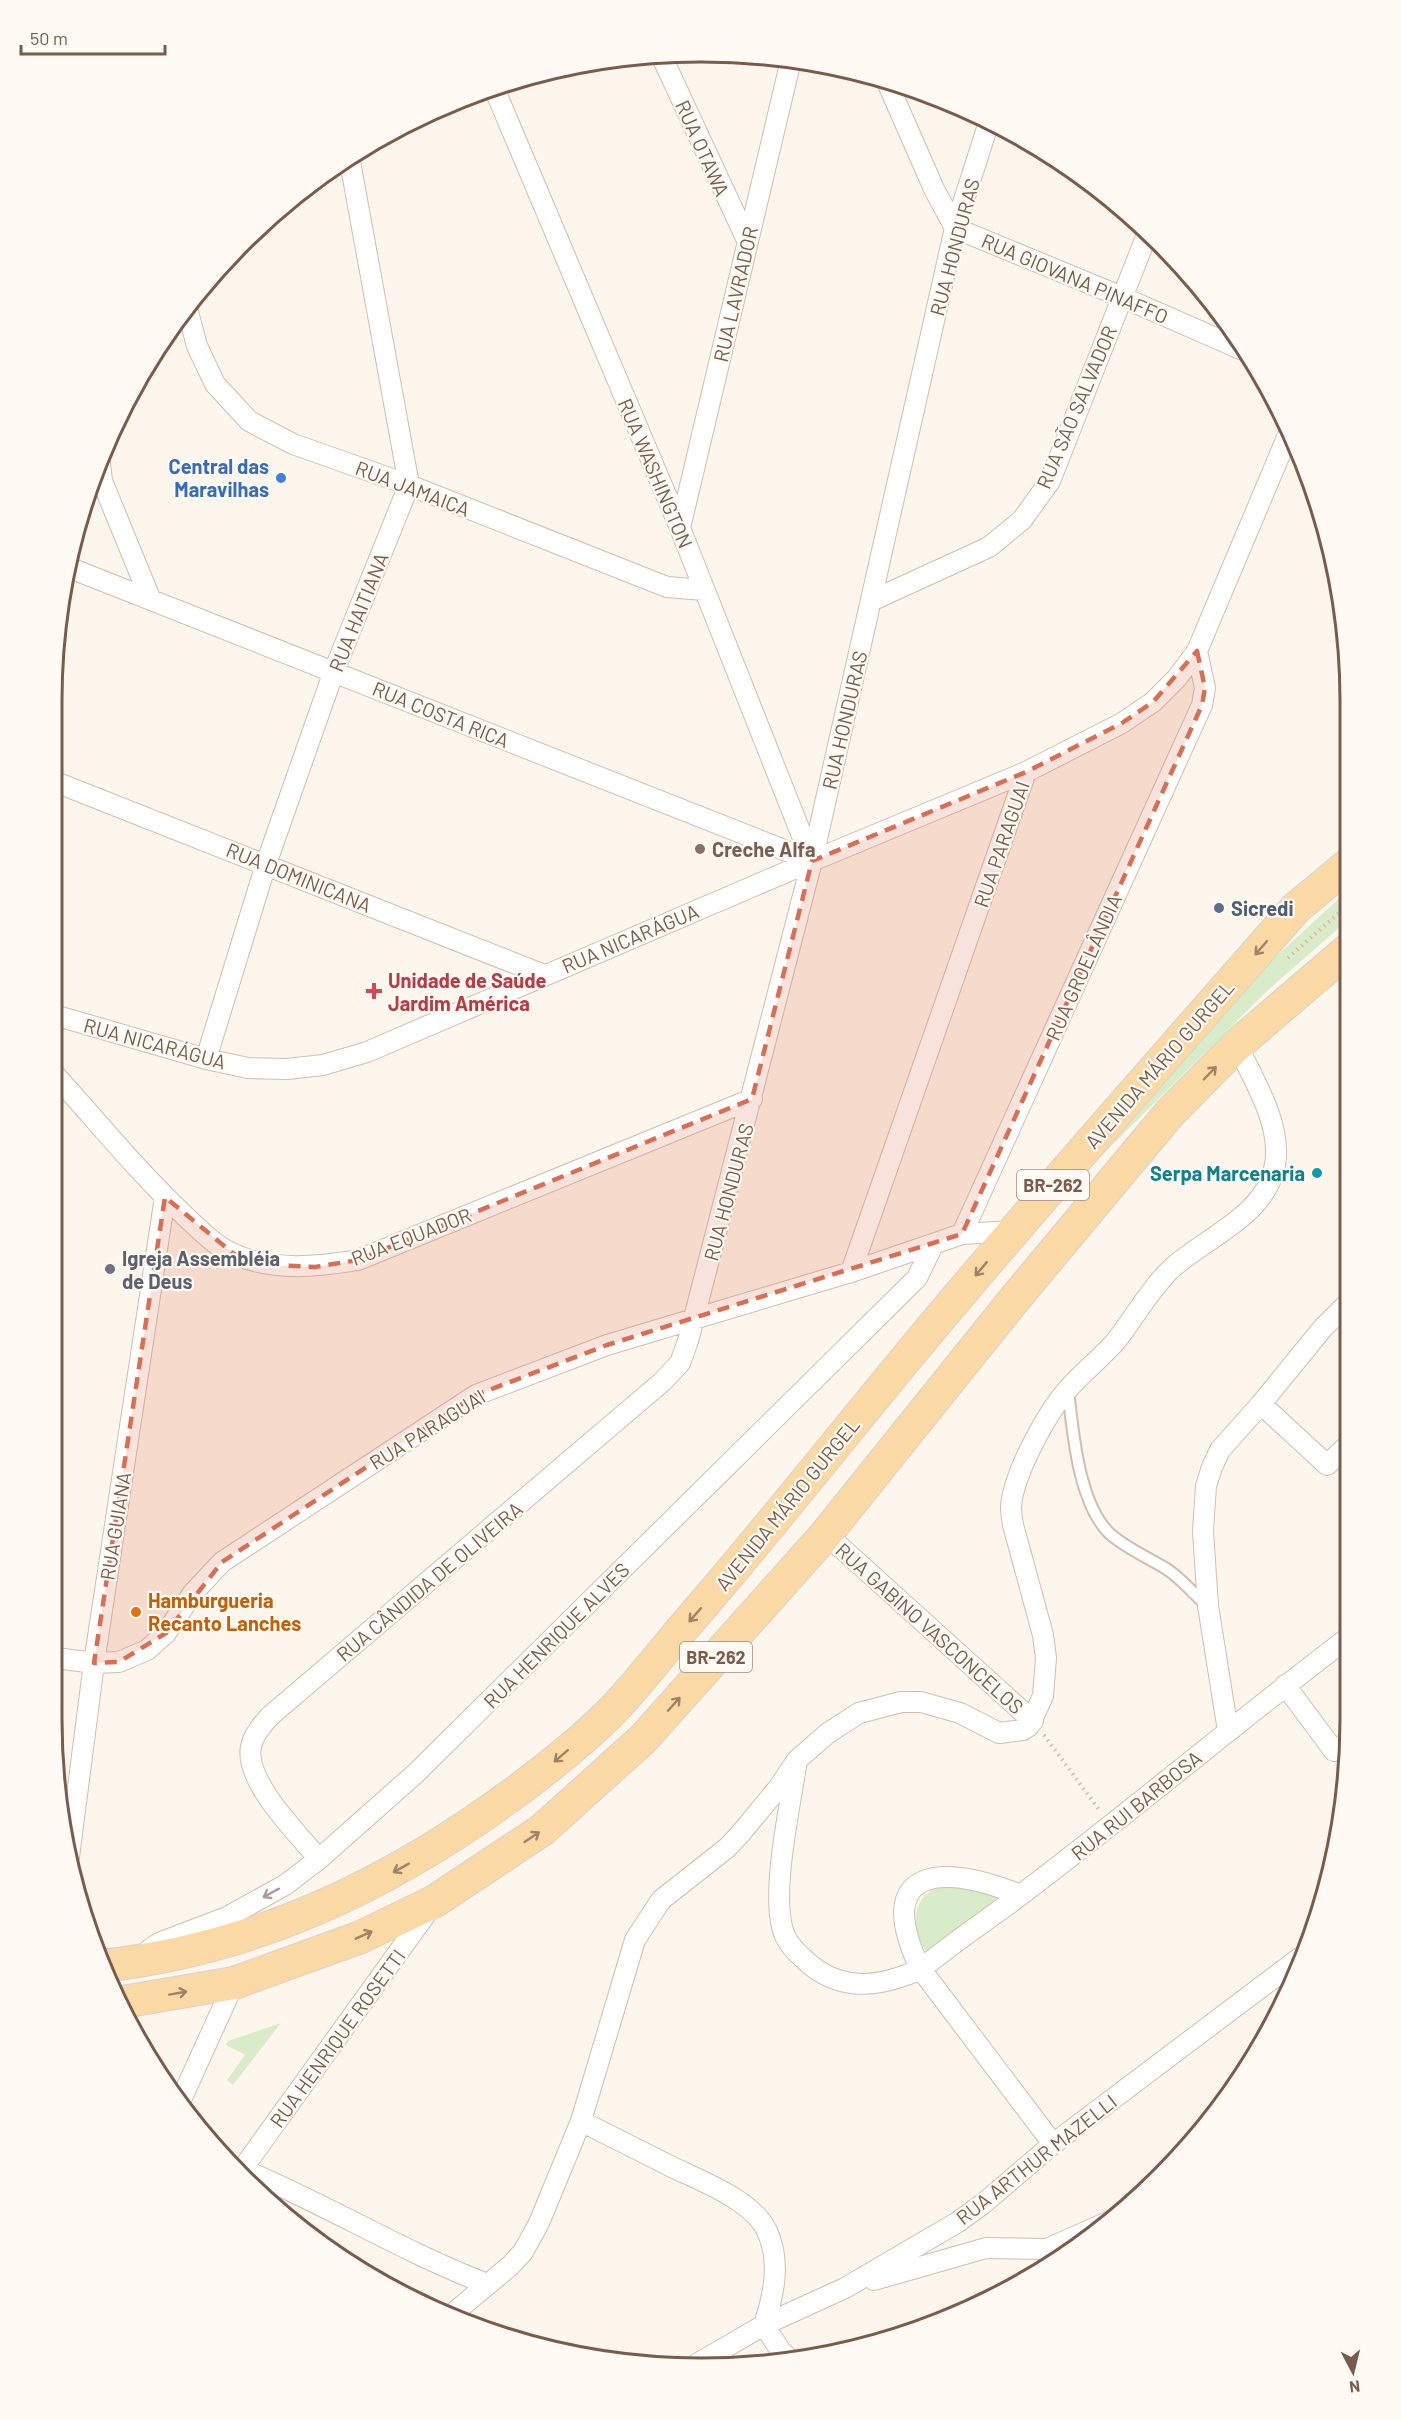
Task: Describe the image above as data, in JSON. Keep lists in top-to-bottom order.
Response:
{
  "streets": {
    "main road": ["AVENIDA MÁRIO GURGEL", "BR-262"],
    "street": [
      "RUA OTAWA",
      "RUA HONDURAS",
      "RUA GIOVANA PINAFFO",
      "RUA LAVRADOR",
      "RUA SÃO SALVADOR",
      "RUA WASHINGTON",
      "RUA JAMAICA",
      "RUA HAITIANA",
      "RUA COSTA RICA",
      "RUA PARAGUAI",
      "RUA DOMINICANA",
      "RUA NICARÁGUA",
      "RUA GROELÂNDIA",
      "RUA EQUADOR",
      "RUA GUIANA",
      "RUA CÂNDIDA DE OLIVEIRA",
      "RUA GABINO VASCONCELOS",
      "RUA HENRIQUE ALVES",
      "RUA RUI BARBOSA",
      "RUA HENRIQUE ROSETTI",
      "RUA ARTHUR MAZELLI"
    ]
  },
  "crossings": [
    ["RUA OTAWA", "RUA LAVRADOR"],
    ["RUA HONDURAS", "RUA GIOVANA PINAFFO"],
    ["RUA HONDURAS", "RUA SÃO SALVADOR"],
    ["RUA HONDURAS", "RUA WASHINGTON"],
    ["RUA HONDURAS", "RUA COSTA RICA"],
    ["RUA HONDURAS", "RUA PARAGUAI"],
    ["RUA HONDURAS", "RUA NICARÁGUA"],
    ["RUA HONDURAS", "RUA EQUADOR"],
    ["RUA HONDURAS", "RUA CÂNDIDA DE OLIVEIRA"],
    ["RUA GIOVANA PINAFFO", "RUA SÃO SALVADOR"],
    ["RUA LAVRADOR", "RUA WASHINGTON"],
    ["RUA WASHINGTON", "RUA JAMAICA"],
    ["RUA WASHINGTON", "RUA COSTA RICA"],
    ["RUA WASHINGTON", "RUA NICARÁGUA"],
    ["RUA JAMAICA", "RUA HAITIANA"],
    ["RUA HAITIANA", "RUA COSTA RICA"],
    ["RUA HAITIANA", "RUA DOMINICANA"],
    ["RUA HAITIANA", "RUA NICARÁGUA"],
    ["RUA COSTA RICA", "RUA NICARÁGUA"],
    ["RUA PARAGUAI", "RUA NICARÁGUA"],
    ["RUA PARAGUAI", "RUA GROELÂNDIA"],
    ["RUA PARAGUAI", "RUA GUIANA"],
    ["RUA PARAGUAI", "RUA CÂNDIDA DE OLIVEIRA"],
    ["RUA PARAGUAI", "RUA HENRIQUE ALVES"],
    ["RUA DOMINICANA", "RUA NICARÁGUA"],
    ["AVENIDA MÁRIO GURGEL", "RUA GABINO VASCONCELOS"],
    ["AVENIDA MÁRIO GURGEL", "RUA HENRIQUE ALVES"],
    ["AVENIDA MÁRIO GURGEL", "RUA HENRIQUE ROSETTI"],
    ["RUA EQUADOR", "RUA GUIANA"],
    ["RUA CÂNDIDA DE OLIVEIRA", "RUA HENRIQUE ALVES"],
    ["RUA GABINO VASCONCELOS", "RUA RUI BARBOSA"]
  ],
  "places": {
    "other": [
      "Central das Maravilhas",
      "Creche Alfa",
      "Sicredi",
      "Serpa Marcenaria",
      "Igreja Assembléia de Deus",
      "Hamburgueria Recanto Lanches"
    ],
    "health": ["Unidade de Saúde Jardim América"]
  },
  "scale_bar": "50 m",
  "north": "bottom"
}
